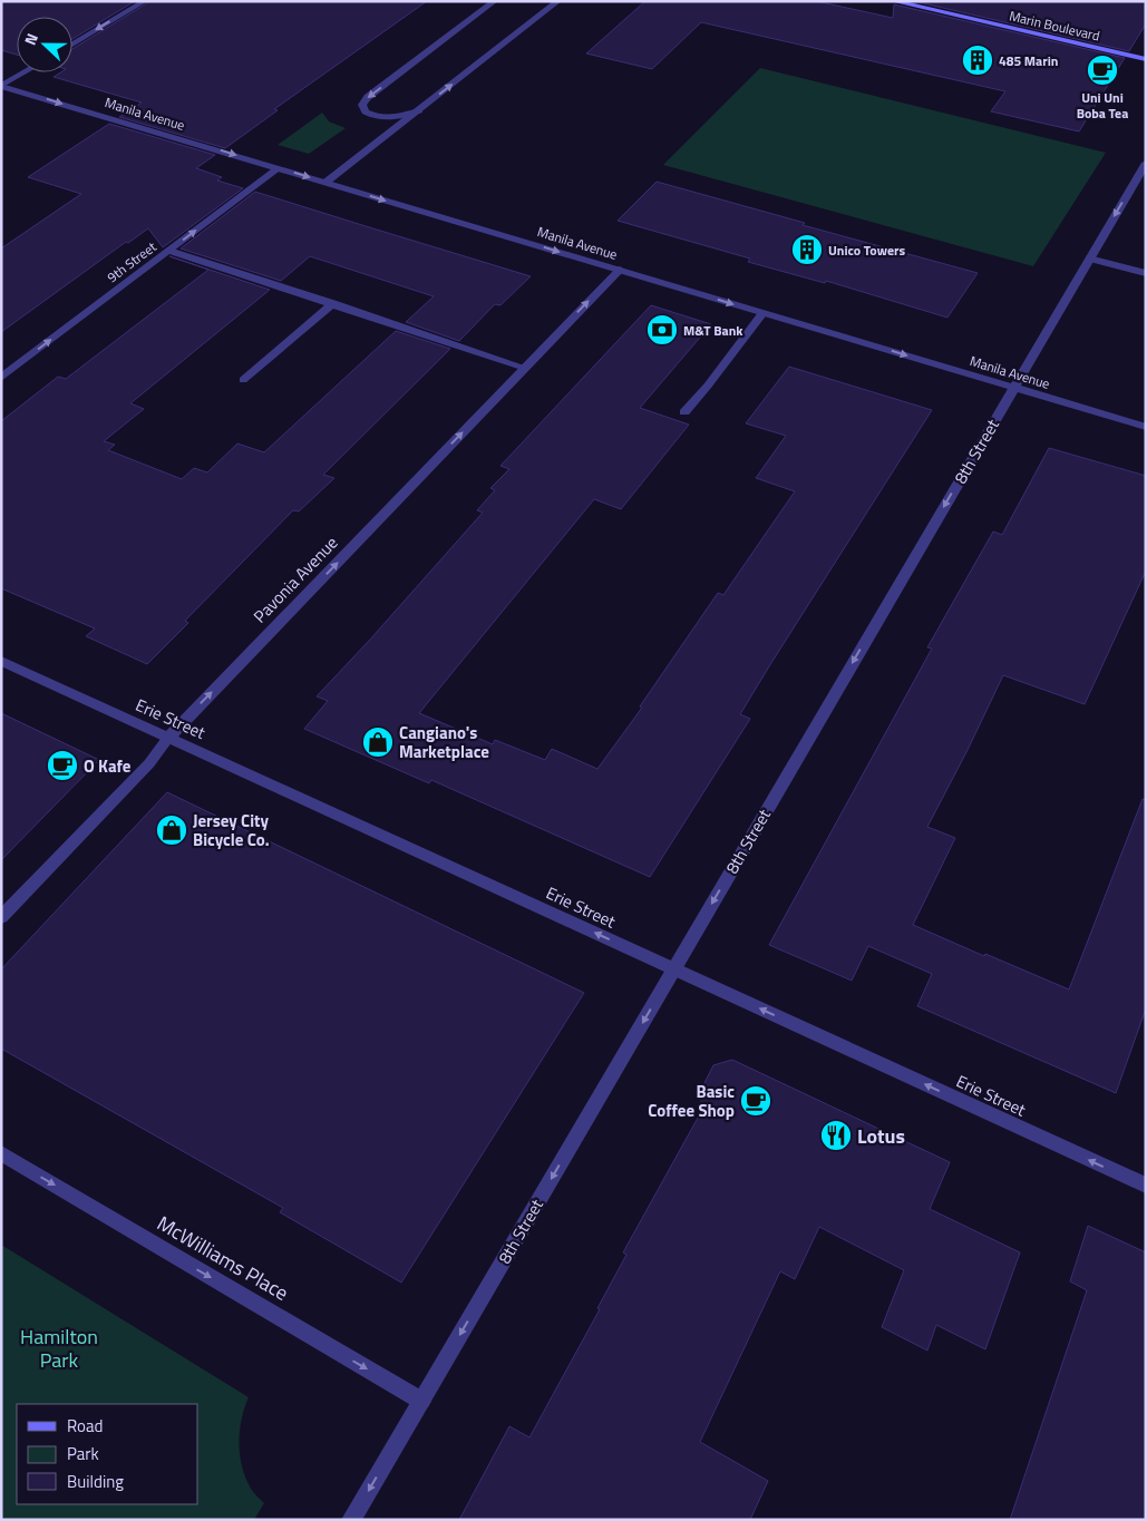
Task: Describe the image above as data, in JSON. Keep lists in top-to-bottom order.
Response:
{
  "streets": {
    "main road": ["Marin Boulevard"],
    "street": [
      "Manila Avenue",
      "9th Street",
      "8th Street",
      "Pavonia Avenue",
      "Erie Street",
      "McWilliams Place"
    ]
  },
  "crossings": [
    ["Manila Avenue", "9th Street"],
    ["Manila Avenue", "8th Street"],
    ["Manila Avenue", "Pavonia Avenue"],
    ["8th Street", "Erie Street"],
    ["8th Street", "McWilliams Place"],
    ["Pavonia Avenue", "Erie Street"]
  ],
  "one_way": [
    "9th Street",
    "8th Street",
    "Pavonia Avenue",
    "Erie Street",
    "McWilliams Place"
  ],
  "parks": ["Hamilton Park"],
  "places": {
    "building": ["485 Marin", "Unico Towers"],
    "cafe": ["Uni Uni Boba Tea", "O Kafe", "Basic Coffee Shop"],
    "bank": ["M&T Bank"],
    "shop": ["Cangiano's Marketplace", "Jersey City Bicycle Co."],
    "restaurant": ["Lotus"]
  },
  "legend": ["Road", "Park", "Building"],
  "north": "left"
}
